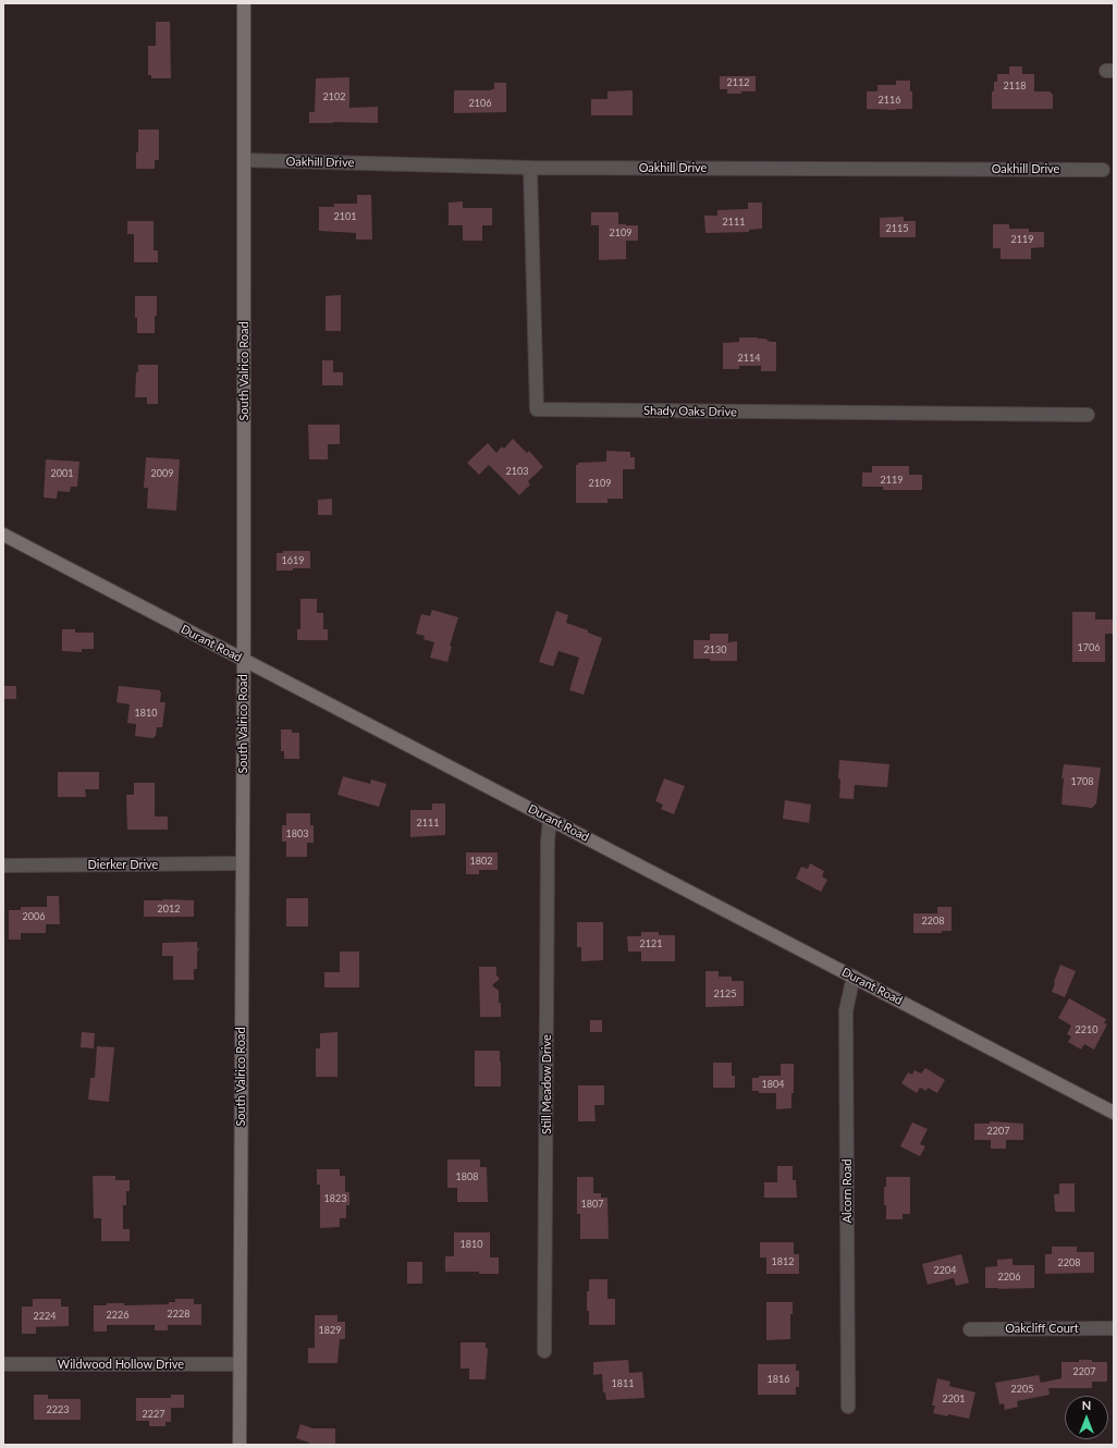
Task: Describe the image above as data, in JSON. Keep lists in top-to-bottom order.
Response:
{
  "streets": {
    "street": [
      "Oakhill Drive",
      "South Valrico Road",
      "Shady Oaks Drive",
      "Durant Road",
      "Dierker Drive",
      "Still Meadow Drive",
      "Alcorn Road",
      "Oakcliff Court",
      "Wildwood Hollow Drive"
    ]
  },
  "crossings": [
    ["Oakhill Drive", "South Valrico Road"],
    ["Oakhill Drive", "Shady Oaks Drive"],
    ["South Valrico Road", "Durant Road"],
    ["South Valrico Road", "Dierker Drive"],
    ["South Valrico Road", "Wildwood Hollow Drive"],
    ["Durant Road", "Still Meadow Drive"],
    ["Durant Road", "Alcorn Road"]
  ],
  "house_numbers": [
    "2112",
    "2118",
    "2102",
    "2116",
    "2106",
    "2101",
    "2111",
    "2115",
    "2109",
    "2119",
    "2114",
    "2103",
    "2001",
    "2009",
    "2119",
    "2109",
    "1619",
    "1706",
    "2130",
    "1810",
    "1708",
    "2111",
    "1803",
    "1802",
    "2012",
    "2006",
    "2208",
    "2121",
    "2125",
    "2210",
    "1804",
    "2207",
    "1808",
    "1823",
    "1807",
    "1810",
    "1812",
    "2208",
    "2204",
    "2206",
    "2228",
    "2226",
    "2224",
    "1829",
    "2207",
    "1816",
    "1811",
    "2205",
    "2201",
    "2223",
    "2227"
  ],
  "north": "top"
}
